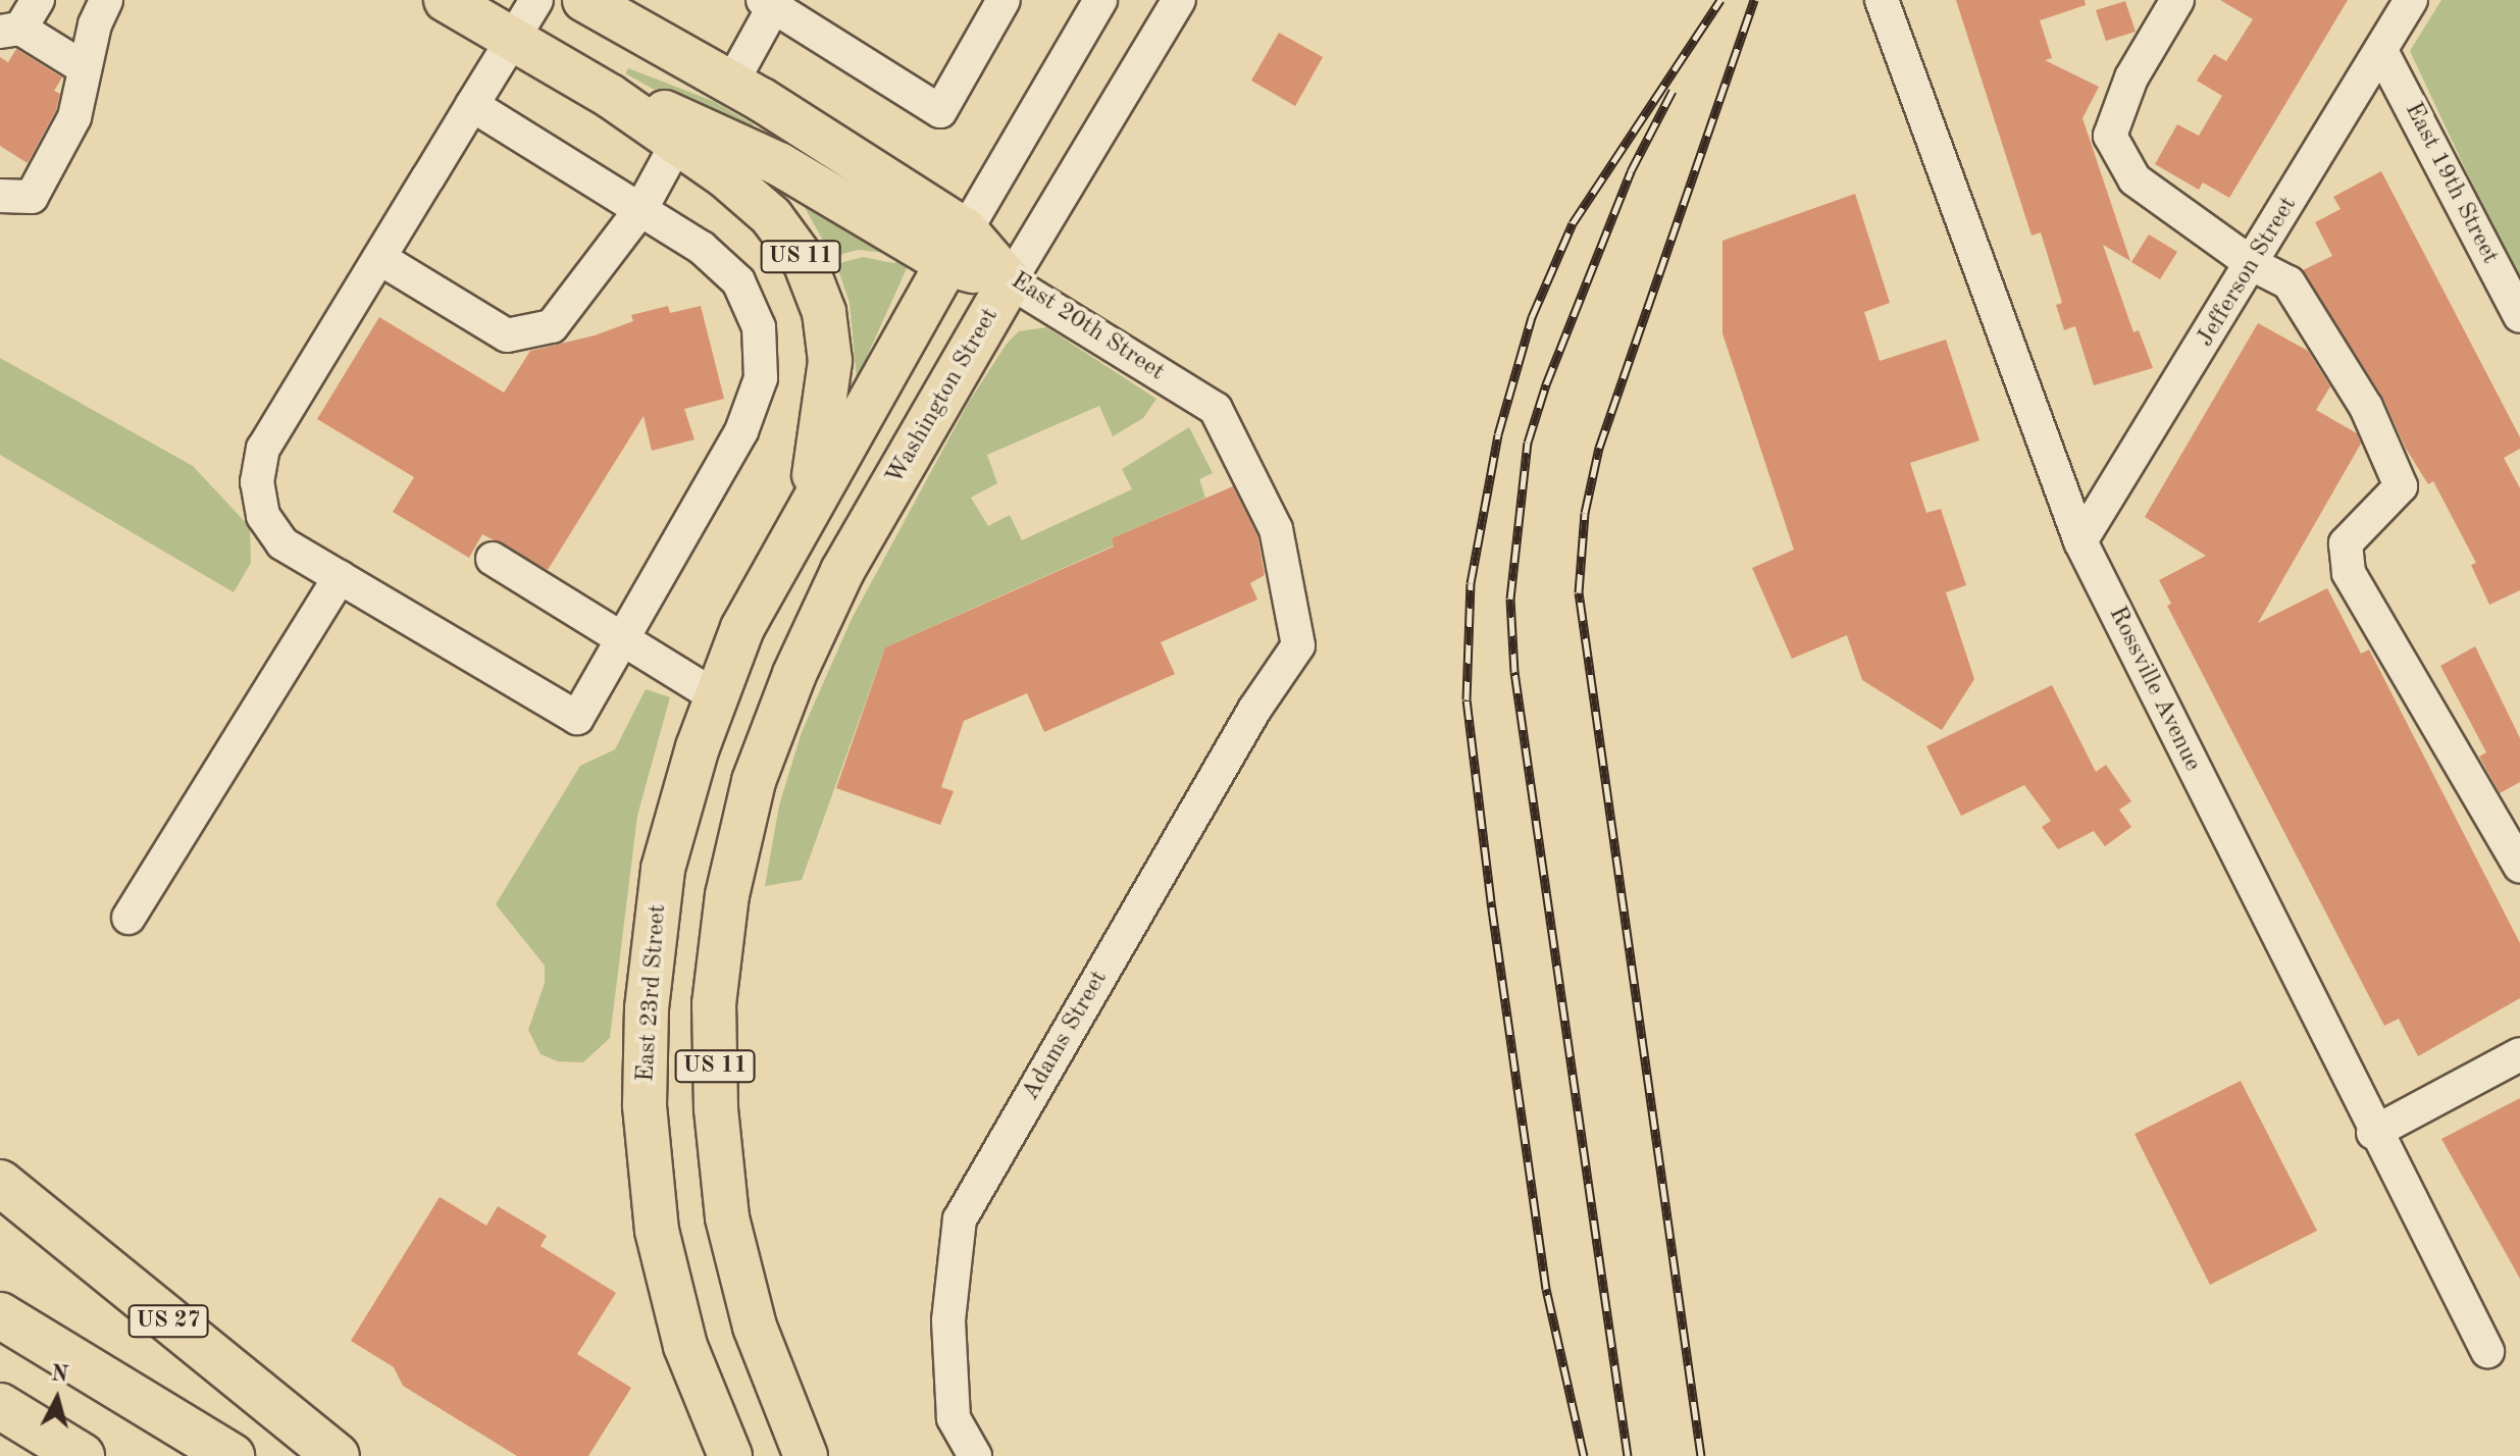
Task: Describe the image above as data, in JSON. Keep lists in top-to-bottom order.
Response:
{
  "streets": {
    "highway": ["US 27"],
    "main road": [
      "US 11",
      "East 20th Street",
      "Washington Street",
      "East 23rd Street"
    ],
    "street": [
      "East 19th Street",
      "Jefferson Street",
      "Rossville Avenue",
      "Adams Street"
    ]
  },
  "crossings": [
    ["East 19th Street", "Jefferson Street"],
    ["US 11", "East 23rd Street"],
    ["Jefferson Street", "Rossville Avenue"],
    ["East 20th Street", "Washington Street"],
    ["East 20th Street", "Adams Street"]
  ],
  "north": "top"
}
